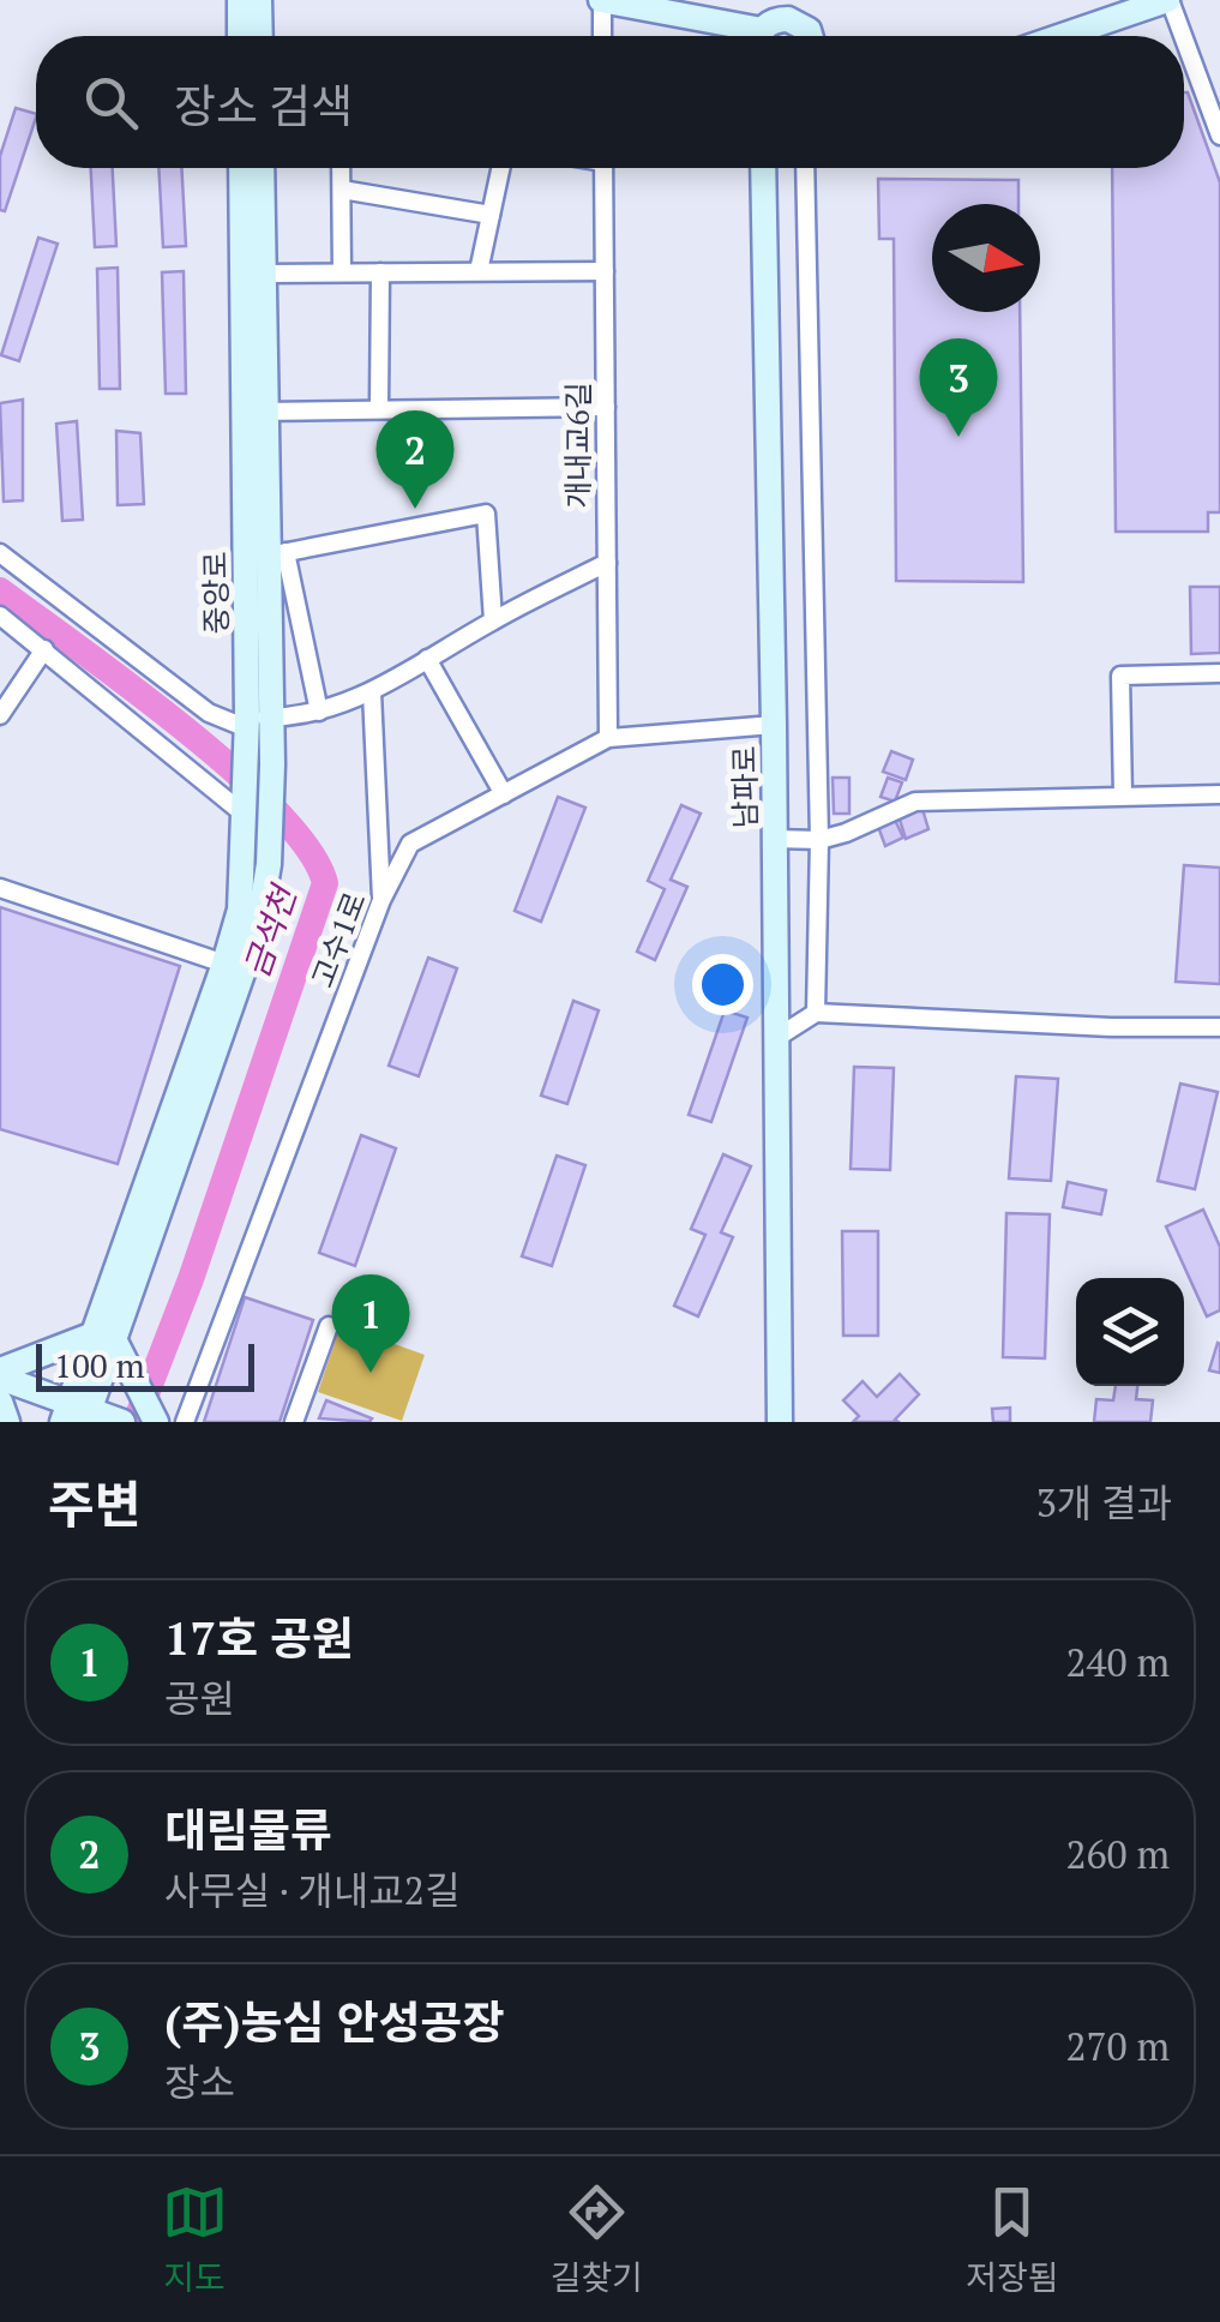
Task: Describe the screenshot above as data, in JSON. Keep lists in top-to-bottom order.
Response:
{
  "streets": {
    "main road": ["중앙로", "남파로"],
    "street": ["개내교6길", "고수1로"]
  },
  "crossings": [
    ["개내교6길", "고수1로"],
    ["남파로", "고수1로"]
  ],
  "water": ["금석천"],
  "scale_bar": "100 m",
  "north": "right",
  "page": {
    "search": "장소 검색",
    "pins": ["3", "2", "1"],
    "scale": "100 m",
    "heading": ["주변", "3개 결과"],
    "list": [
      {
        "mark": "1",
        "name": "17호 공원",
        "note": "공원",
        "value": "240 m"
      },
      {
        "mark": "2",
        "name": "대림물류",
        "note": "사무실 · 개내교2길",
        "value": "260 m"
      },
      {
        "mark": "3",
        "name": "(주)농심 안성공장",
        "note": "장소",
        "value": "270 m"
      }
    ],
    "nav": ["지도", "길찾기", "저장됨"]
  }
}
